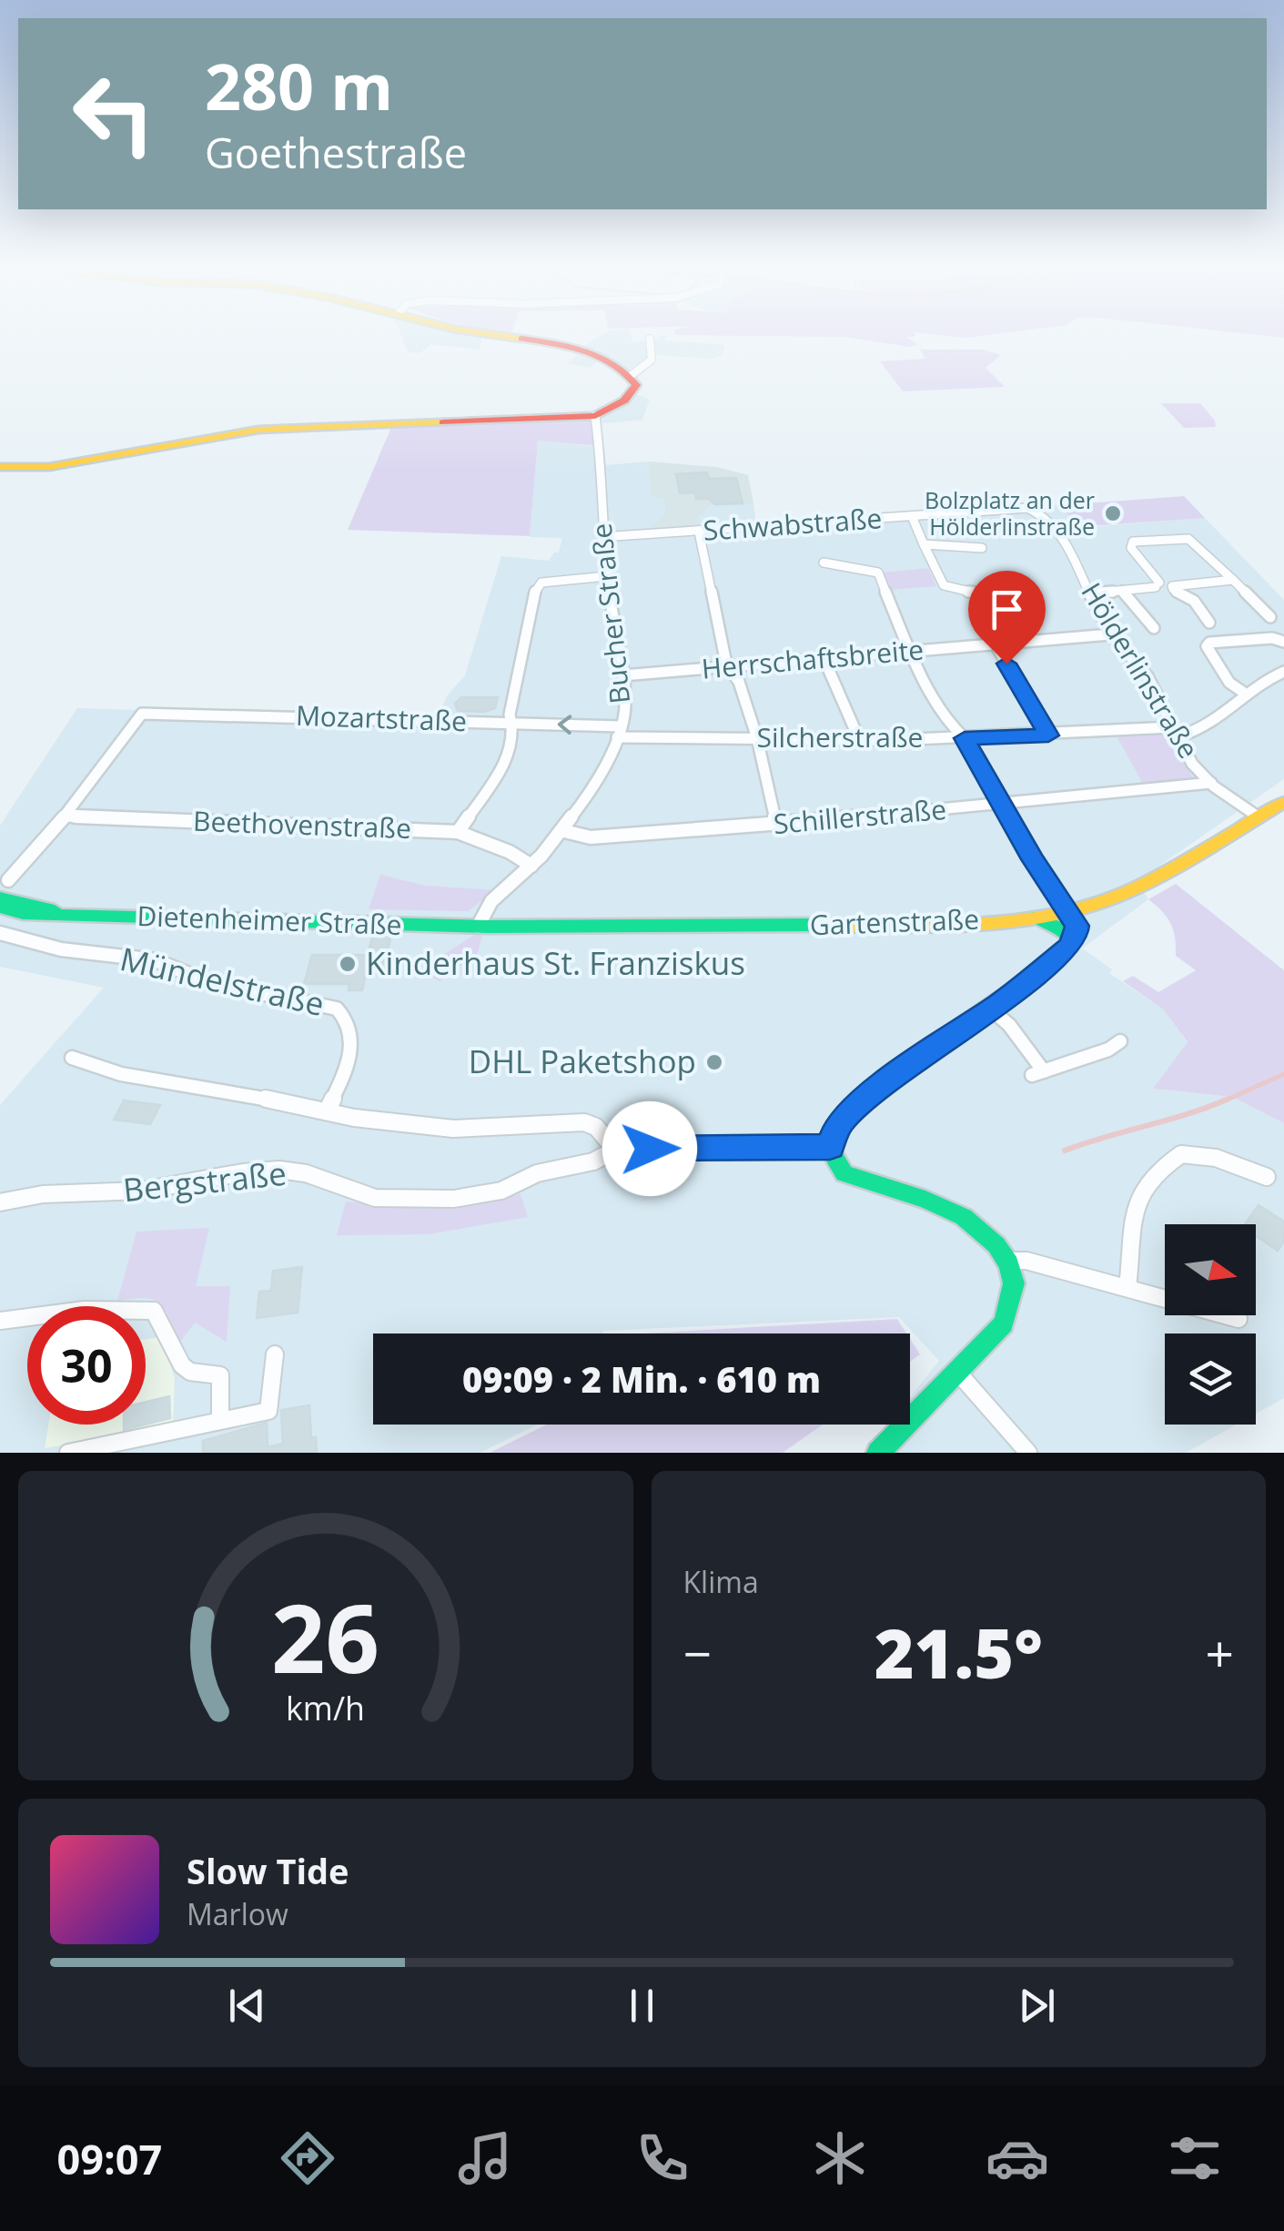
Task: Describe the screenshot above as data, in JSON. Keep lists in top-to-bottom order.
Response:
{
  "streets": {
    "street": [
      "Schwabstraße",
      "Bucher Straße",
      "Herrschaftsbreite",
      "Hölderlinstraße",
      "Mozartstraße",
      "Silcherstraße",
      "Schillerstraße",
      "Beethovenstraße",
      "Dietenheimer Straße",
      "Gartenstraße",
      "Mündelstraße",
      "Bergstraße"
    ]
  },
  "crossings": [
    ["Schwabstraße", "Bucher Straße"],
    ["Schwabstraße", "Hölderlinstraße"],
    ["Bucher Straße", "Herrschaftsbreite"],
    ["Bucher Straße", "Mozartstraße"],
    ["Bucher Straße", "Silcherstraße"],
    ["Bucher Straße", "Schillerstraße"],
    ["Bucher Straße", "Beethovenstraße"],
    ["Bucher Straße", "Dietenheimer Straße"],
    ["Bucher Straße", "Gartenstraße"],
    ["Herrschaftsbreite", "Hölderlinstraße"],
    ["Hölderlinstraße", "Silcherstraße"],
    ["Hölderlinstraße", "Schillerstraße"],
    ["Hölderlinstraße", "Gartenstraße"],
    ["Mozartstraße", "Silcherstraße"],
    ["Mozartstraße", "Beethovenstraße"],
    ["Dietenheimer Straße", "Gartenstraße"]
  ],
  "places": ["Bolzplatz an der Hölderlinstraße", "Kinderhaus St. Franziskus", "DHL Paketshop"],
  "north": "right",
  "page": {
    "turn": ["280 m", "Goethestraße"],
    "limit": "30",
    "trip": "09:09 · 2 Min. · 610 m",
    "tile": "Klima",
    "heat": ["−", "21.5°", "+"],
    "song": ["Slow Tide", "Marlow"],
    "tabs": "09:07",
    "gauge": ["26", "km/h"]
  }
}
